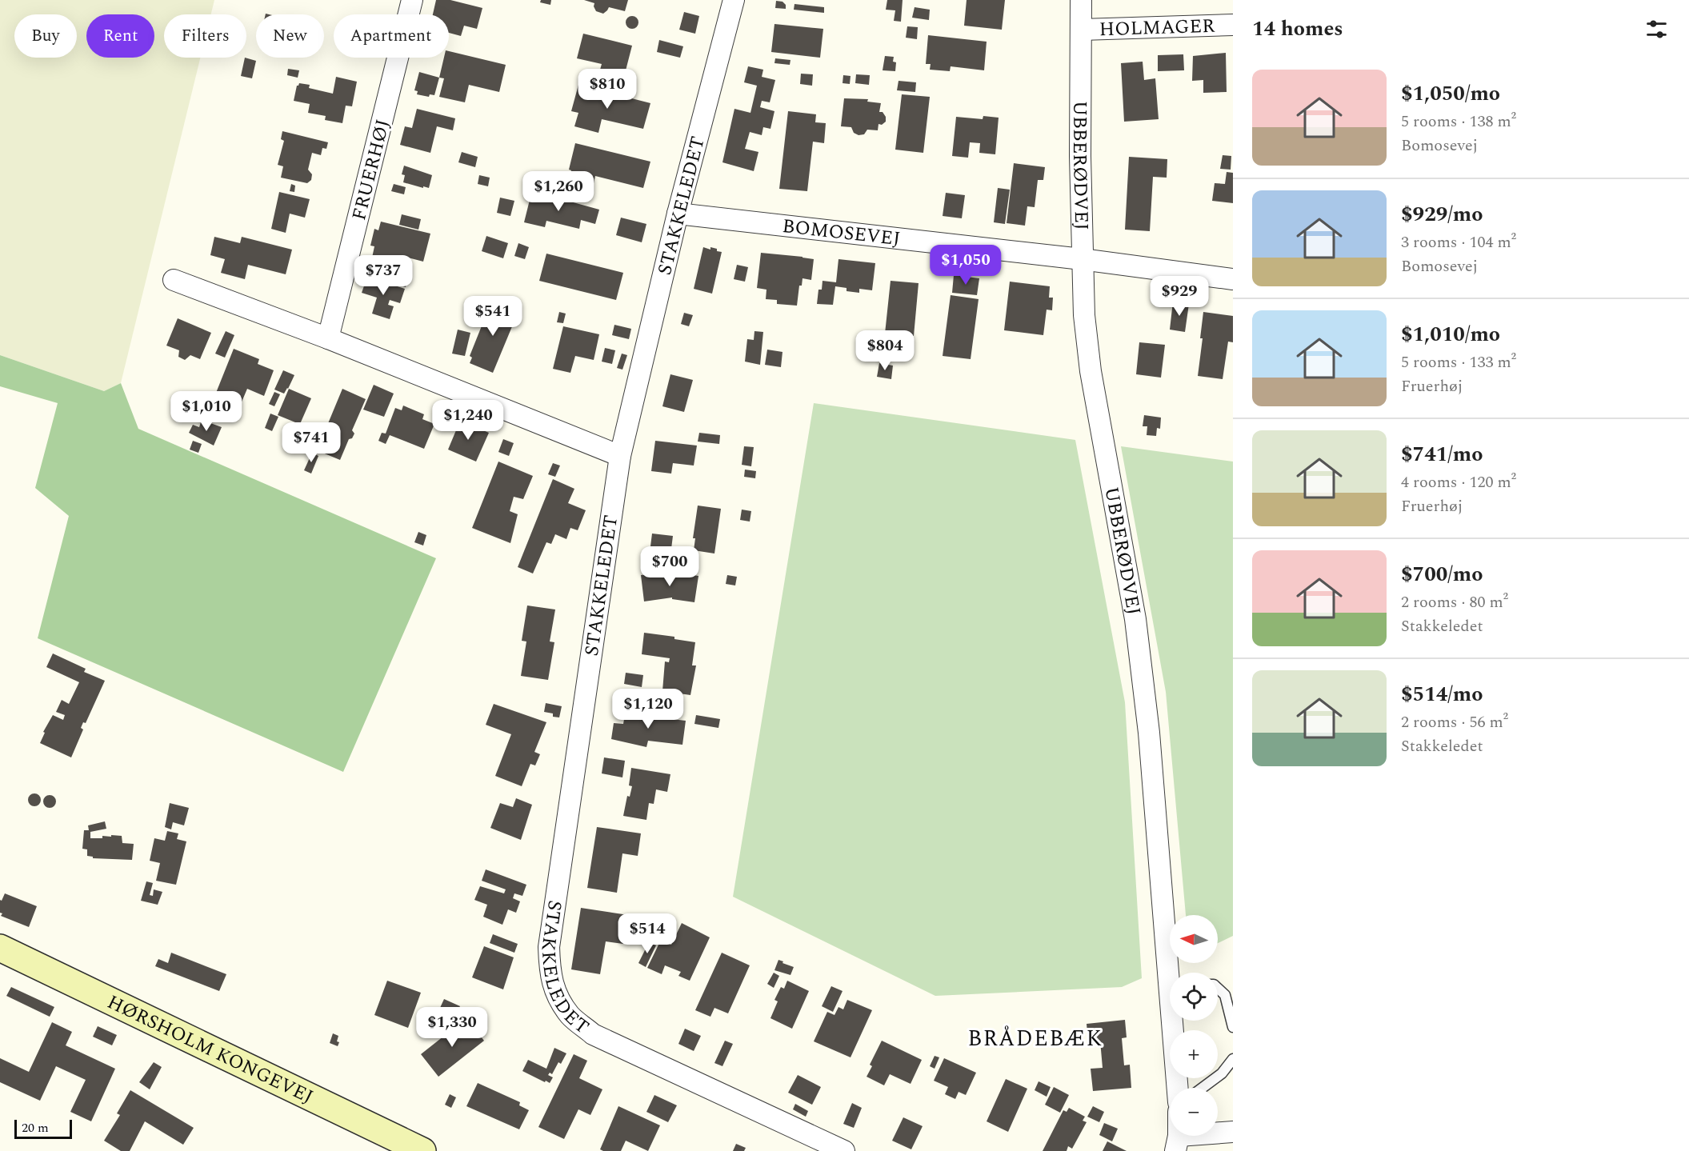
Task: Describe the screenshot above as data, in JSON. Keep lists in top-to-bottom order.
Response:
{
  "streets": {
    "main road": ["HØRSHOLM KONGEVEJ"],
    "street": [
      "HOLMAGER",
      "UBBERØDVEJ",
      "FRUERHØJ",
      "STAKKELEDET",
      "BOMOSEVEJ"
    ]
  },
  "crossings": [
    ["HOLMAGER", "UBBERØDVEJ"],
    ["UBBERØDVEJ", "BOMOSEVEJ"],
    ["STAKKELEDET", "BOMOSEVEJ"]
  ],
  "districts": ["BRÅDEBÆK"],
  "scale_bar": "20 m",
  "north": "left",
  "page": {
    "heading": "14 homes",
    "chip": [
      "Buy",
      "Rent",
      "Filters",
      "New",
      "Apartment"
    ],
    "list": [
      {
        "name": "$1,050/mo",
        "note": "5 rooms · 138 m² · Bomosevej"
      },
      {
        "name": "$929/mo",
        "note": "3 rooms · 104 m² · Bomosevej"
      },
      {
        "name": "$1,010/mo",
        "note": "5 rooms · 133 m² · Fruerhøj"
      },
      {
        "name": "$741/mo",
        "note": "4 rooms · 120 m² · Fruerhøj"
      },
      {
        "name": "$700/mo",
        "note": "2 rooms · 80 m² · Stakkeledet"
      },
      {
        "name": "$514/mo",
        "note": "2 rooms · 56 m² · Stakkeledet"
      }
    ],
    "price": [
      "$810",
      "$1,260",
      "$1,050",
      "$737",
      "$929",
      "$541",
      "$804",
      "$1,010",
      "$1,240",
      "$741",
      "$700",
      "$1,120",
      "$514",
      "$1,330"
    ],
    "map_buttons": ["+", "−"],
    "scale": "20 m"
  }
}
